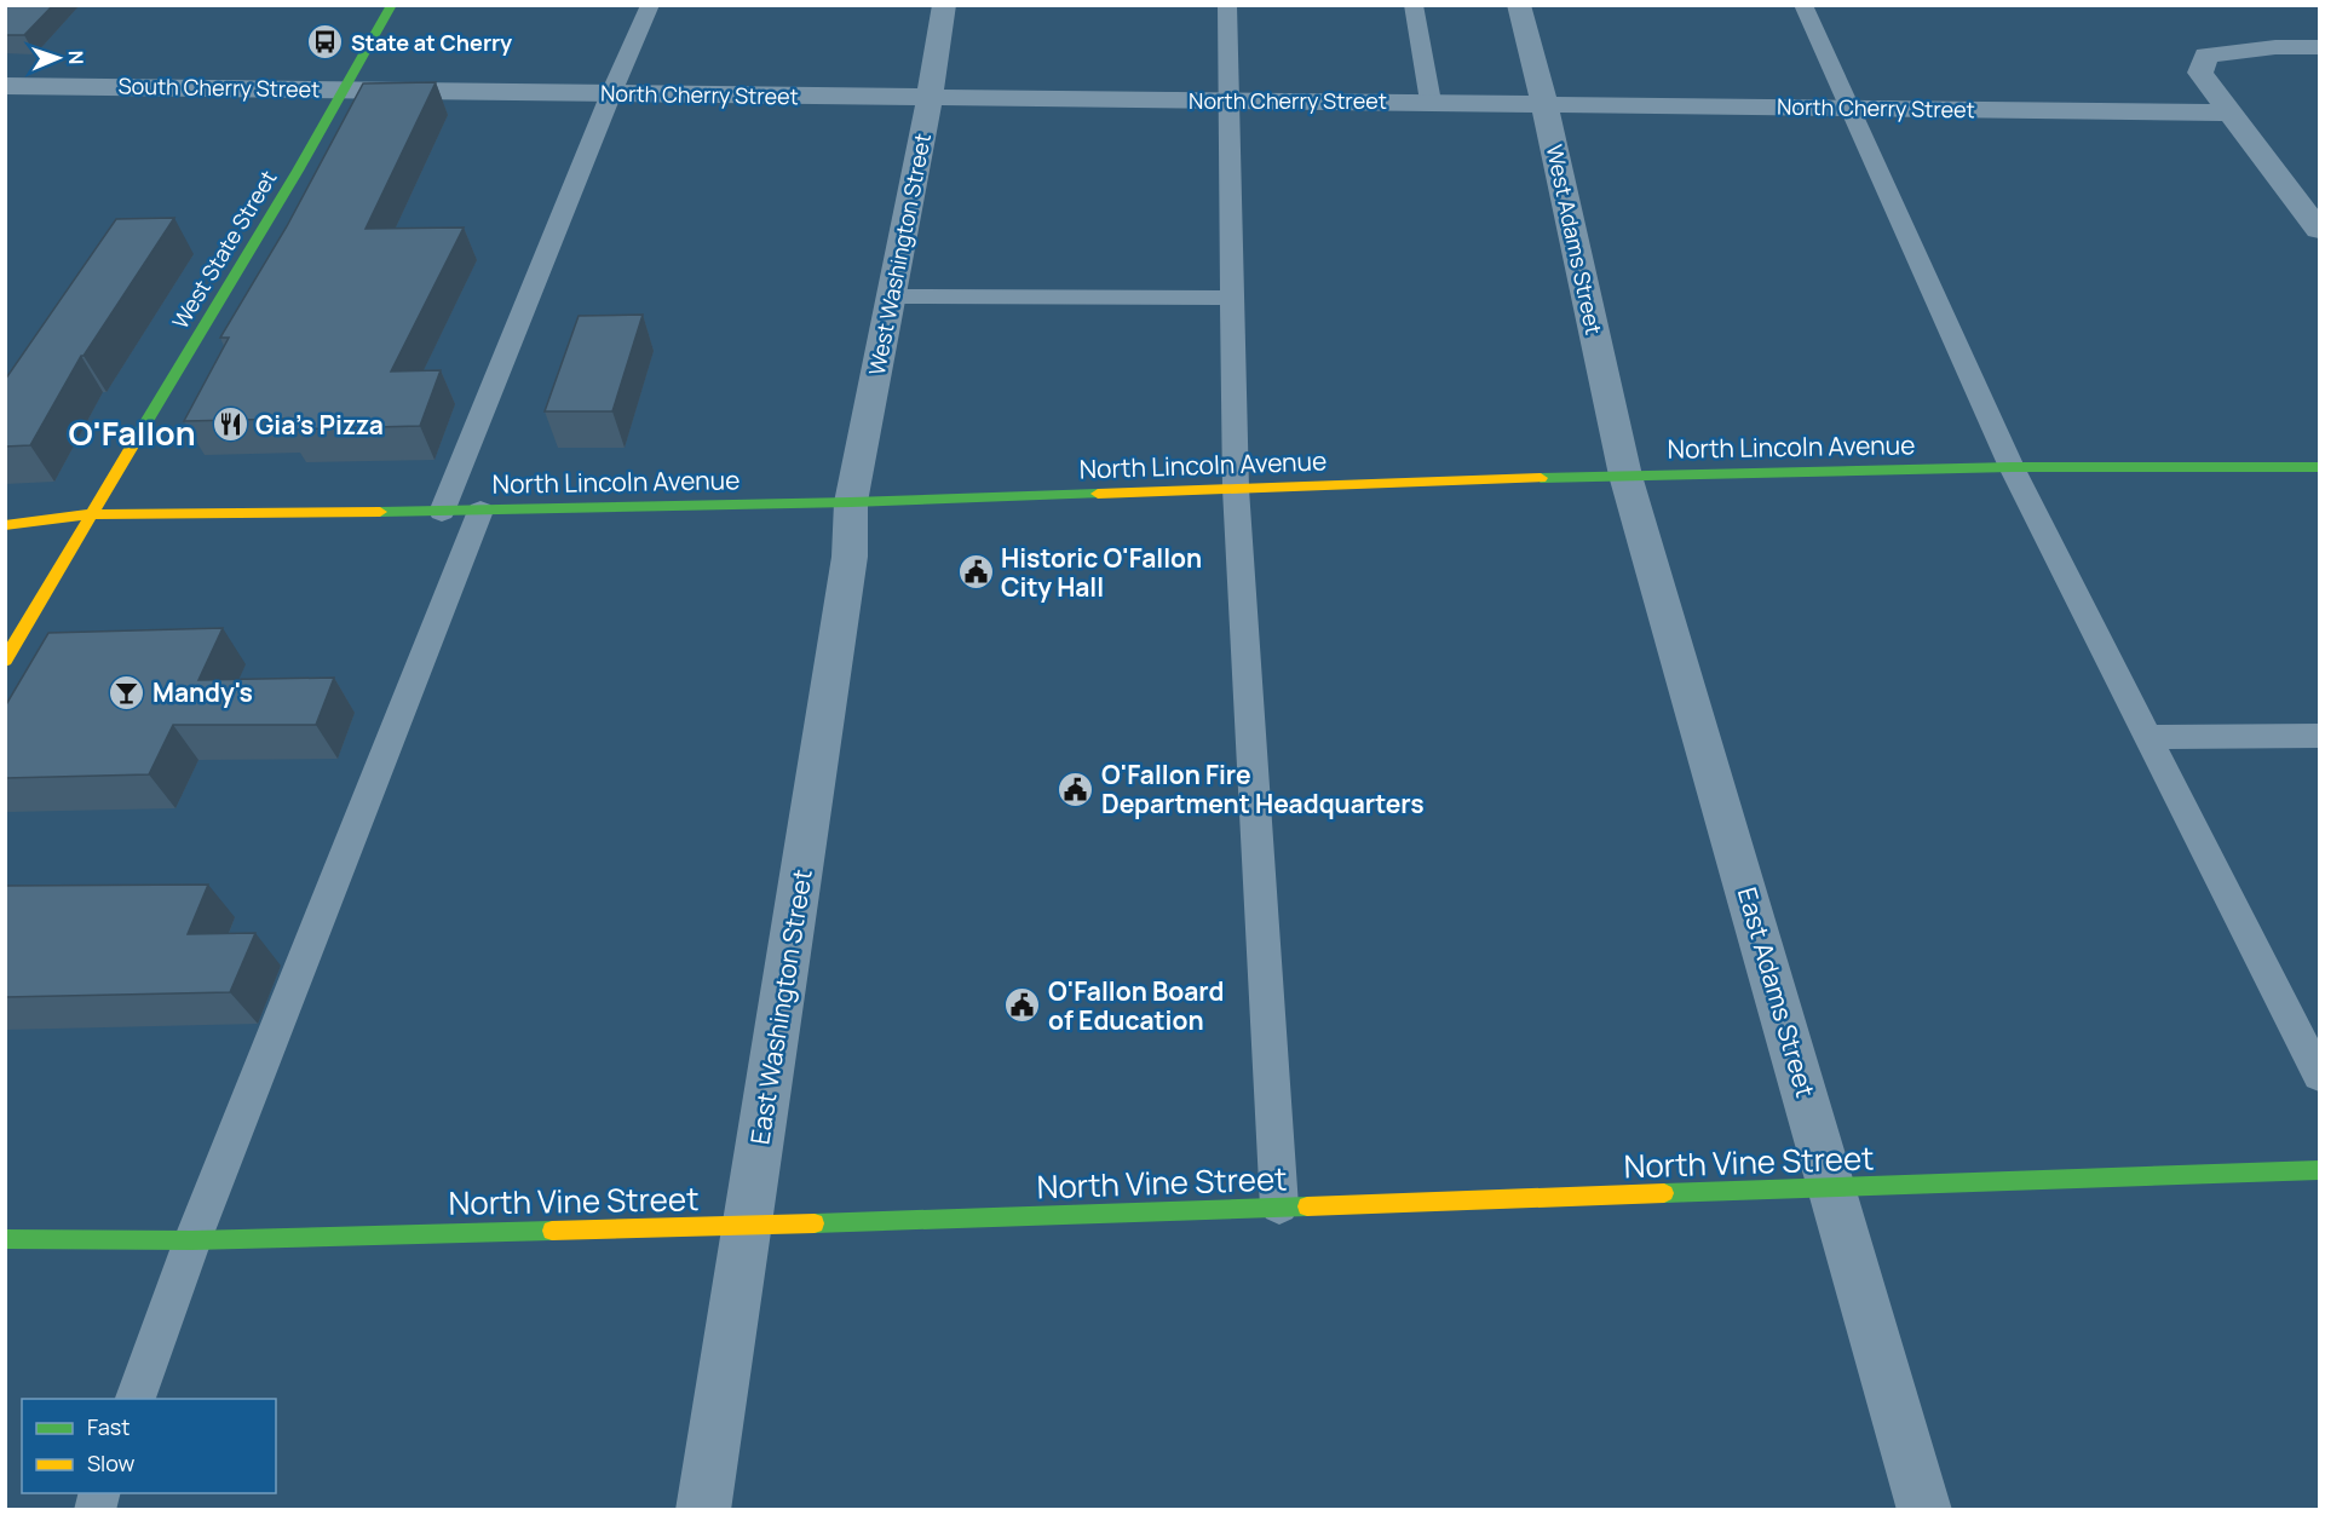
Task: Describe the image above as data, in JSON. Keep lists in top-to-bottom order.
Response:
{
  "streets": {
    "main road": ["West State Street", "North Lincoln Avenue", "North Vine Street"],
    "street": [
      "South Cherry Street",
      "North Cherry Street",
      "West Adams Street",
      "West Washington Street",
      "East Adams Street",
      "East Washington Street"
    ]
  },
  "crossings": [
    ["South Cherry Street", "North Cherry Street"],
    ["South Cherry Street", "West State Street"],
    ["North Cherry Street", "West Adams Street"],
    ["North Cherry Street", "West State Street"],
    ["North Cherry Street", "West Washington Street"],
    ["West Adams Street", "North Lincoln Avenue"],
    ["West Adams Street", "East Adams Street"],
    ["West State Street", "North Lincoln Avenue"],
    ["West Washington Street", "North Lincoln Avenue"],
    ["West Washington Street", "East Washington Street"],
    ["North Lincoln Avenue", "East Adams Street"],
    ["North Lincoln Avenue", "East Washington Street"],
    ["East Adams Street", "North Vine Street"],
    ["East Washington Street", "North Vine Street"]
  ],
  "districts": ["O'Fallon"],
  "places": {
    "bus stop": ["State at Cherry"],
    "restaurant": ["Gia's Pizza"],
    "public building": ["Historic O'Fallon City Hall", "O'Fallon Fire Department Headquarters", "O'Fallon Board of Education"],
    "bar": ["Mandy's"]
  },
  "legend": ["Fast", "Slow"],
  "north": "right"
}
